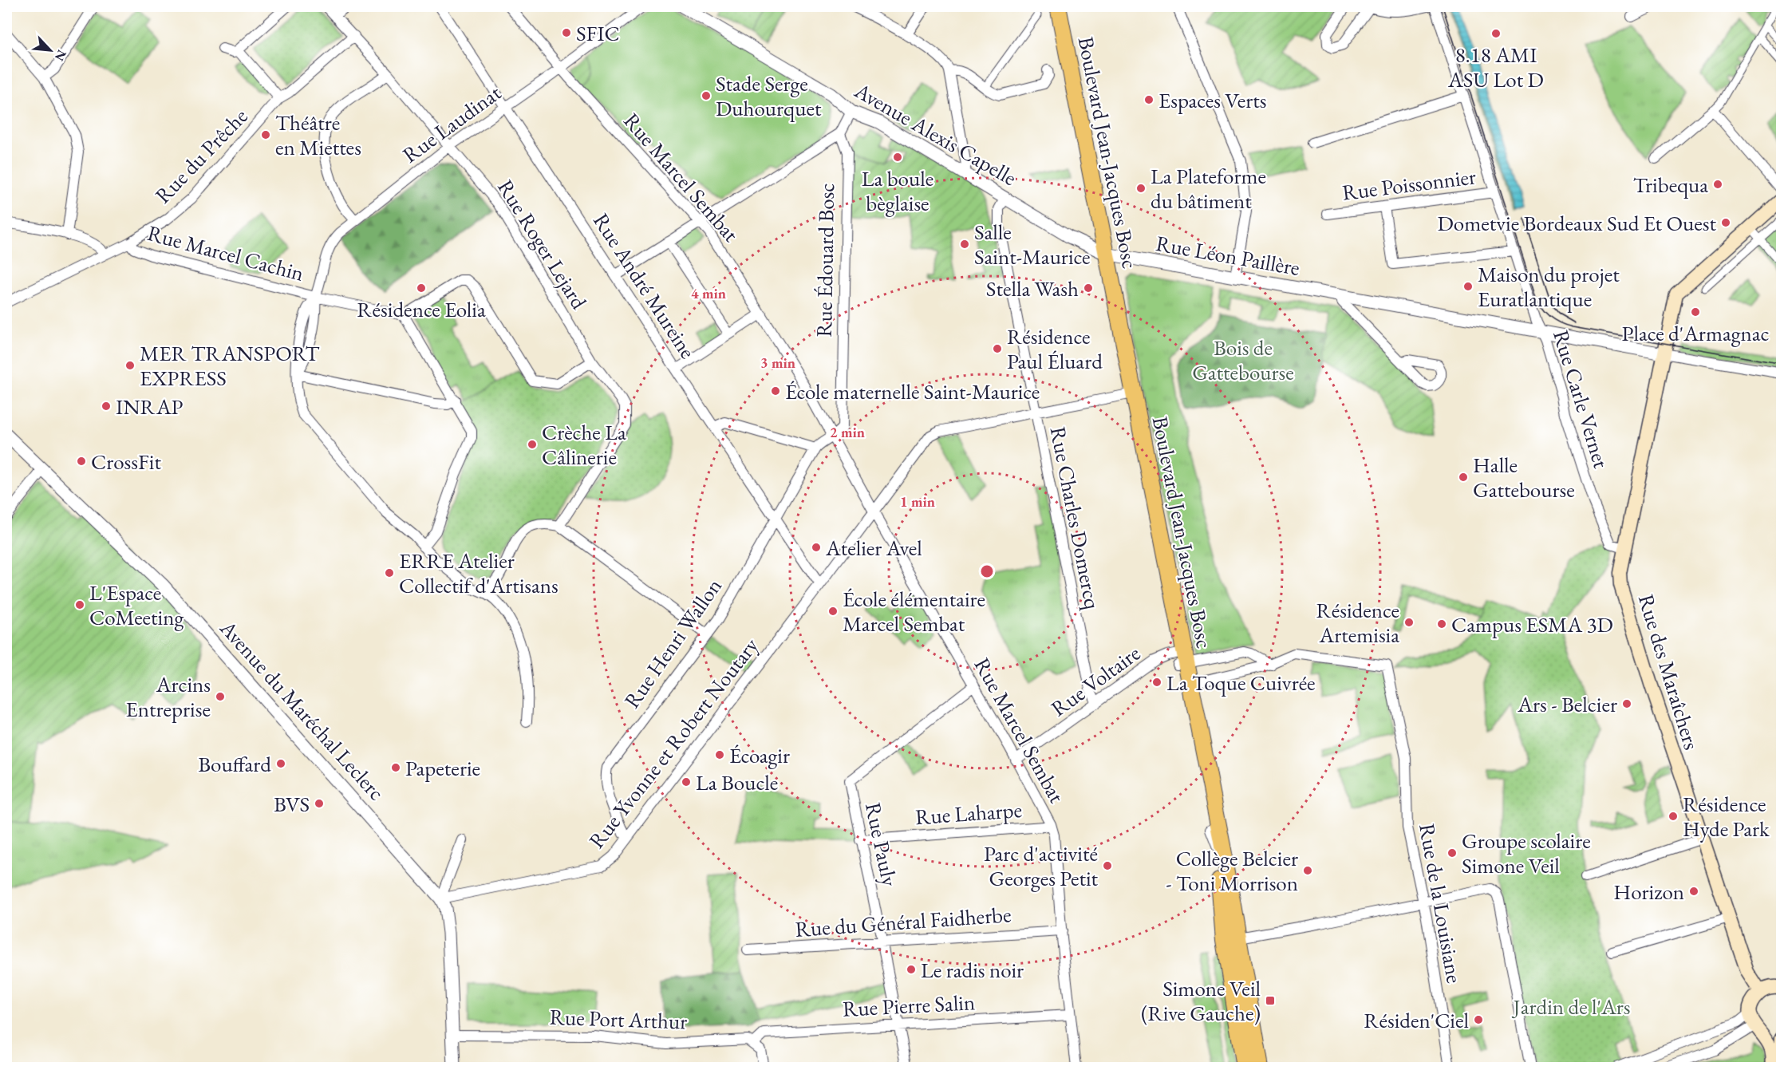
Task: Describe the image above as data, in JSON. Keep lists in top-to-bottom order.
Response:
{
  "streets": {
    "main road": ["Boulevard Jean-Jacques Bosc", "Rue des Maraîchers"],
    "street": [
      "Rue Laudinat",
      "Avenue Alexis Capelle",
      "Rue du Prêche",
      "Rue Marcel Sembat",
      "Rue Poissonnier",
      "Rue Roger Lejard",
      "Rue Marcel Cachin",
      "Rue Léon Paillère",
      "Rue Édouard Bosc",
      "Rue André Mureine",
      "Rue Carle Vernet",
      "Rue Charles Domercq",
      "Rue Henri Wallon",
      "Rue Voltaire",
      "Avenue du Maréchal Leclerc",
      "Rue Yvonne et Robert Noutary",
      "Rue Laharpe",
      "Rue Pauly",
      "Rue de la Louisiane",
      "Rue du Général Faidherbe",
      "Rue Pierre Salin",
      "Rue Port Arthur"
    ]
  },
  "crossings": [
    ["Rue Laudinat", "Rue Marcel Sembat"],
    ["Rue Laudinat", "Rue Roger Lejard"],
    ["Rue Laudinat", "Rue Marcel Cachin"],
    ["Rue Laudinat", "Rue André Mureine"],
    ["Avenue Alexis Capelle", "Boulevard Jean-Jacques Bosc"],
    ["Avenue Alexis Capelle", "Rue Léon Paillère"],
    ["Avenue Alexis Capelle", "Rue Charles Domercq"],
    ["Boulevard Jean-Jacques Bosc", "Rue Léon Paillère"],
    ["Boulevard Jean-Jacques Bosc", "Rue Voltaire"],
    ["Boulevard Jean-Jacques Bosc", "Rue Yvonne et Robert Noutary"],
    ["Boulevard Jean-Jacques Bosc", "Rue de la Louisiane"],
    ["Rue du Prêche", "Rue Roger Lejard"],
    ["Rue du Prêche", "Rue Marcel Cachin"],
    ["Rue Marcel Sembat", "Rue Édouard Bosc"],
    ["Rue Marcel Sembat", "Rue Voltaire"],
    ["Rue Marcel Sembat", "Rue Yvonne et Robert Noutary"],
    ["Rue Marcel Sembat", "Rue Laharpe"],
    ["Rue Marcel Sembat", "Rue Pauly"],
    ["Rue Marcel Sembat", "Rue du Général Faidherbe"],
    ["Rue Marcel Sembat", "Rue Pierre Salin"],
    ["Rue Poissonnier", "Rue Carle Vernet"],
    ["Rue Léon Paillère", "Rue Carle Vernet"],
    ["Rue Léon Paillère", "Rue des Maraîchers"],
    ["Rue André Mureine", "Rue Henri Wallon"],
    ["Rue André Mureine", "Rue Yvonne et Robert Noutary"],
    ["Rue Carle Vernet", "Rue des Maraîchers"],
    ["Rue Charles Domercq", "Rue Voltaire"],
    ["Rue Charles Domercq", "Rue Yvonne et Robert Noutary"],
    ["Rue Henri Wallon", "Rue Yvonne et Robert Noutary"],
    ["Avenue du Maréchal Leclerc", "Rue Yvonne et Robert Noutary"],
    ["Avenue du Maréchal Leclerc", "Rue Port Arthur"],
    ["Rue Laharpe", "Rue Pauly"],
    ["Rue Pauly", "Rue du Général Faidherbe"],
    ["Rue Pauly", "Rue Pierre Salin"],
    ["Rue Pierre Salin", "Rue Port Arthur"]
  ],
  "parks": ["Bois de Gattebourse", "Jardin de l'Ars"],
  "places": {
    "other": [
      "SFIC",
      "8.18 AMI ASU Lot D",
      "Stade Serge Duhourquet",
      "Espaces Verts",
      "Théâtre en Miettes",
      "La boule bèglaise",
      "Tribequa",
      "La Plateforme du bâtiment",
      "Dometvie Bordeaux Sud Et Ouest",
      "Salle Saint-Maurice",
      "Maison du projet Euratlantique",
      "Résidence Eolia",
      "Stella Wash",
      "Place d'Armagnac",
      "Résidence Paul Éluard",
      "MER TRANSPORT EXPRESS",
      "École maternelle Saint-Maurice",
      "INRAP",
      "Crèche La Câlinerie",
      "CrossFit",
      "Halle Gattebourse",
      "Atelier Avel",
      "ERRE Atelier Collectif d'Artisans",
      "L'Espace CoMeeting",
      "École élémentaire Marcel Sembat",
      "Résidence Artemisia",
      "Campus ESMA 3D",
      "La Toque Cuivrée",
      "Arcins Entreprise",
      "Ars - Belcier",
      "Écoagir",
      "Bouffard",
      "Papeterie",
      "La Boucle",
      "BVS",
      "Résidence Hyde Park",
      "Groupe scolaire Simone Veil",
      "Parc d'activité Georges Petit",
      "Collège Belcier - Toni Morrison",
      "Horizon",
      "Le radis noir",
      "Résiden'Ciel"
    ],
    "transit": ["Simone Veil (Rive Gauche)"]
  },
  "north": "bottom right",
  "rings": [
    "4 min",
    "3 min",
    "2 min",
    "1 min"
  ]
}
